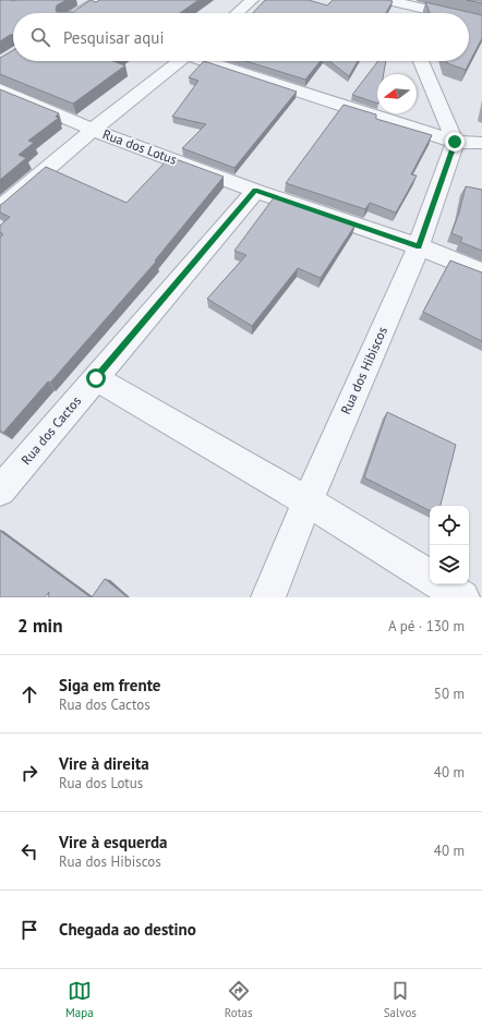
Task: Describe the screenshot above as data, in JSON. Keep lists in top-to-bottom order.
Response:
{
  "streets": {
    "street": ["Rua dos Lotus", "Rua dos Hibiscos", "Rua dos Cactos"]
  },
  "crossings": [
    ["Rua dos Lotus", "Rua dos Hibiscos"],
    ["Rua dos Lotus", "Rua dos Cactos"]
  ],
  "north": "left",
  "page": {
    "search": "Pesquisar aqui",
    "heading": ["2 min", "A pé · 130 m"],
    "list": [
      ["Siga em frente", "Rua dos Cactos", "50 m"],
      ["Vire à direita", "Rua dos Lotus", "40 m"],
      ["Vire à esquerda", "Rua dos Hibiscos", "40 m"],
      "Chegada ao destino"
    ],
    "nav": ["Mapa", "Rotas", "Salvos"]
  }
}
